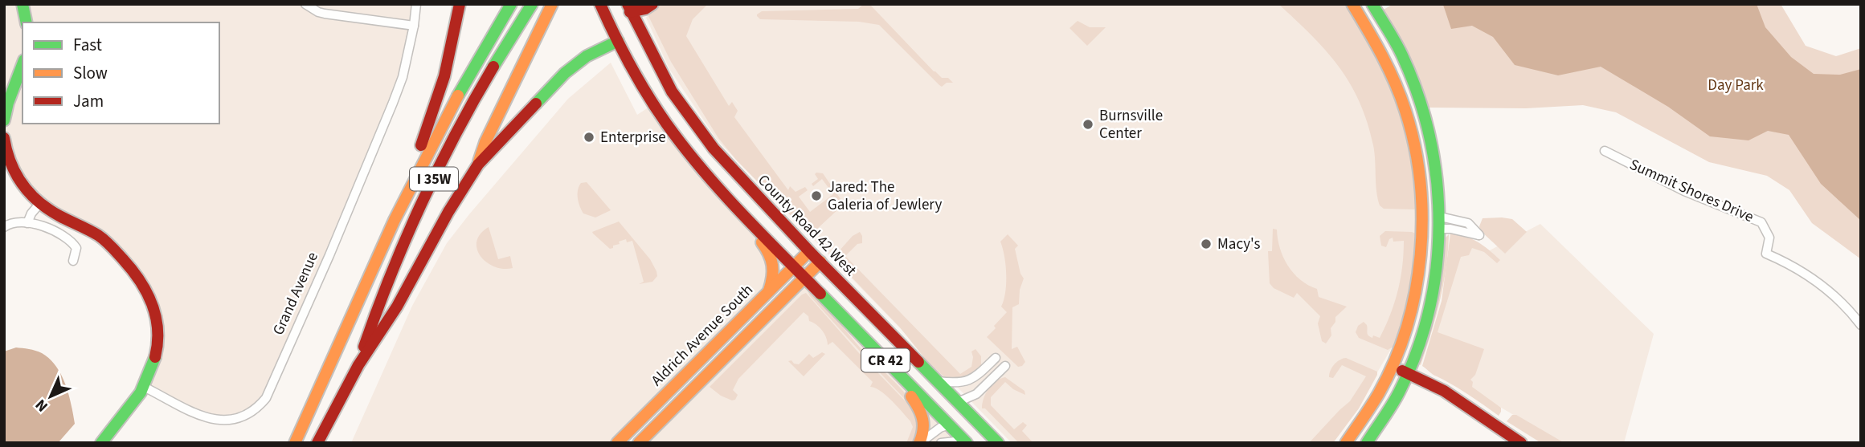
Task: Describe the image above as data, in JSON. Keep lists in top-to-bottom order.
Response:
{
  "streets": {
    "main road": [
      "I 35W",
      "County Road 42 West",
      "Aldrich Avenue South",
      "CR 42"
    ],
    "street": ["Summit Shores Drive", "Grand Avenue"]
  },
  "crossings": [
    ["County Road 42 West", "Aldrich Avenue South"],
    ["Aldrich Avenue South", "CR 42"]
  ],
  "parks": ["Day Park"],
  "places": [
    "Burnsville Center",
    "Enterprise",
    "Jared: The Galeria of Jewlery",
    "Macy's"
  ],
  "legend": ["Fast", "Slow", "Jam"],
  "north": "bottom left"
}
